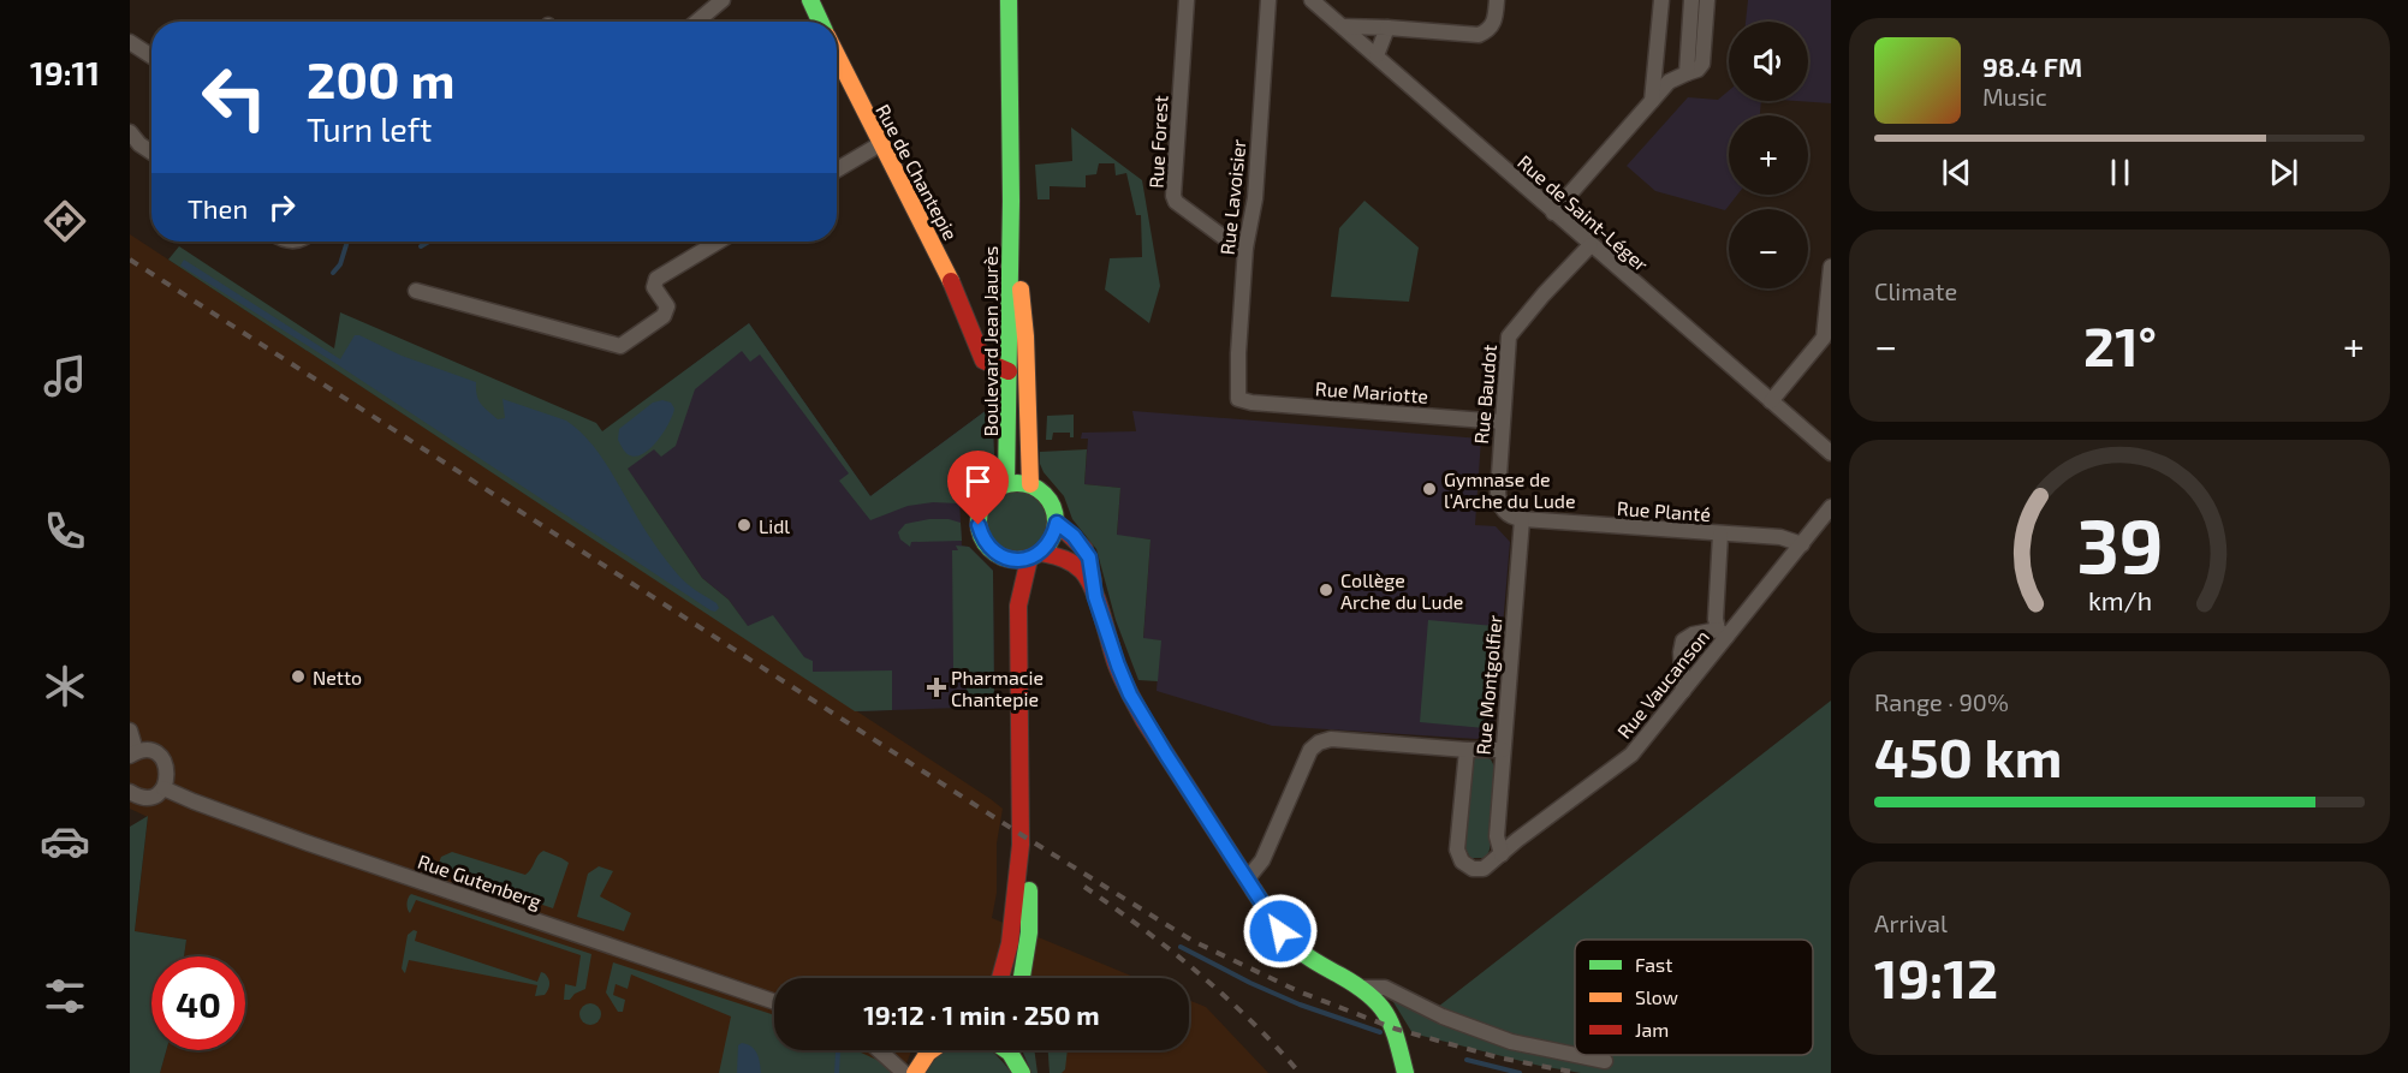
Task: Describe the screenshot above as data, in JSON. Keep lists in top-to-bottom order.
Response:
{
  "streets": {
    "main road": ["Rue de Chantepie", "Boulevard Jean Jaurès"],
    "street": [
      "Rue Forest",
      "Rue Lavoisier",
      "Rue de Saint-Léger",
      "Rue Mariotte",
      "Rue Baudot",
      "Rue Planté",
      "Rue Vaucanson",
      "Rue Montgolfier",
      "Rue Gutenberg"
    ]
  },
  "crossings": [
    ["Rue Forest", "Rue Lavoisier"],
    ["Rue de Chantepie", "Boulevard Jean Jaurès"],
    ["Rue Lavoisier", "Rue Mariotte"],
    ["Rue de Saint-Léger", "Rue Baudot"],
    ["Rue Mariotte", "Rue Baudot"],
    ["Rue Baudot", "Rue Planté"],
    ["Rue Baudot", "Rue Montgolfier"],
    ["Rue Planté", "Rue Vaucanson"],
    ["Rue Planté", "Rue Montgolfier"],
    ["Rue Vaucanson", "Rue Montgolfier"]
  ],
  "places": {
    "other": [
      "Gymnase de l’Arche du Lude",
      "Lidl",
      "Collège Arche du Lude",
      "Netto"
    ],
    "health": ["Pharmacie Chantepie"]
  },
  "legend": ["Fast", "Slow", "Jam"],
  "page": {
    "tabs": "19:11",
    "map_buttons": ["+", "−"],
    "turn": ["200 m", "Turn left"],
    "song": ["98.4 FM", "Music"],
    "then": "Then",
    "tile": [
      "Climate",
      ["Range · 90%", "450 km"],
      ["Arrival", "19:12"]
    ],
    "heat": ["−", "21°", "+"],
    "limit": "40",
    "trip": "19:12 · 1 min · 250 m",
    "gauge": ["39", "km/h"]
  }
}
